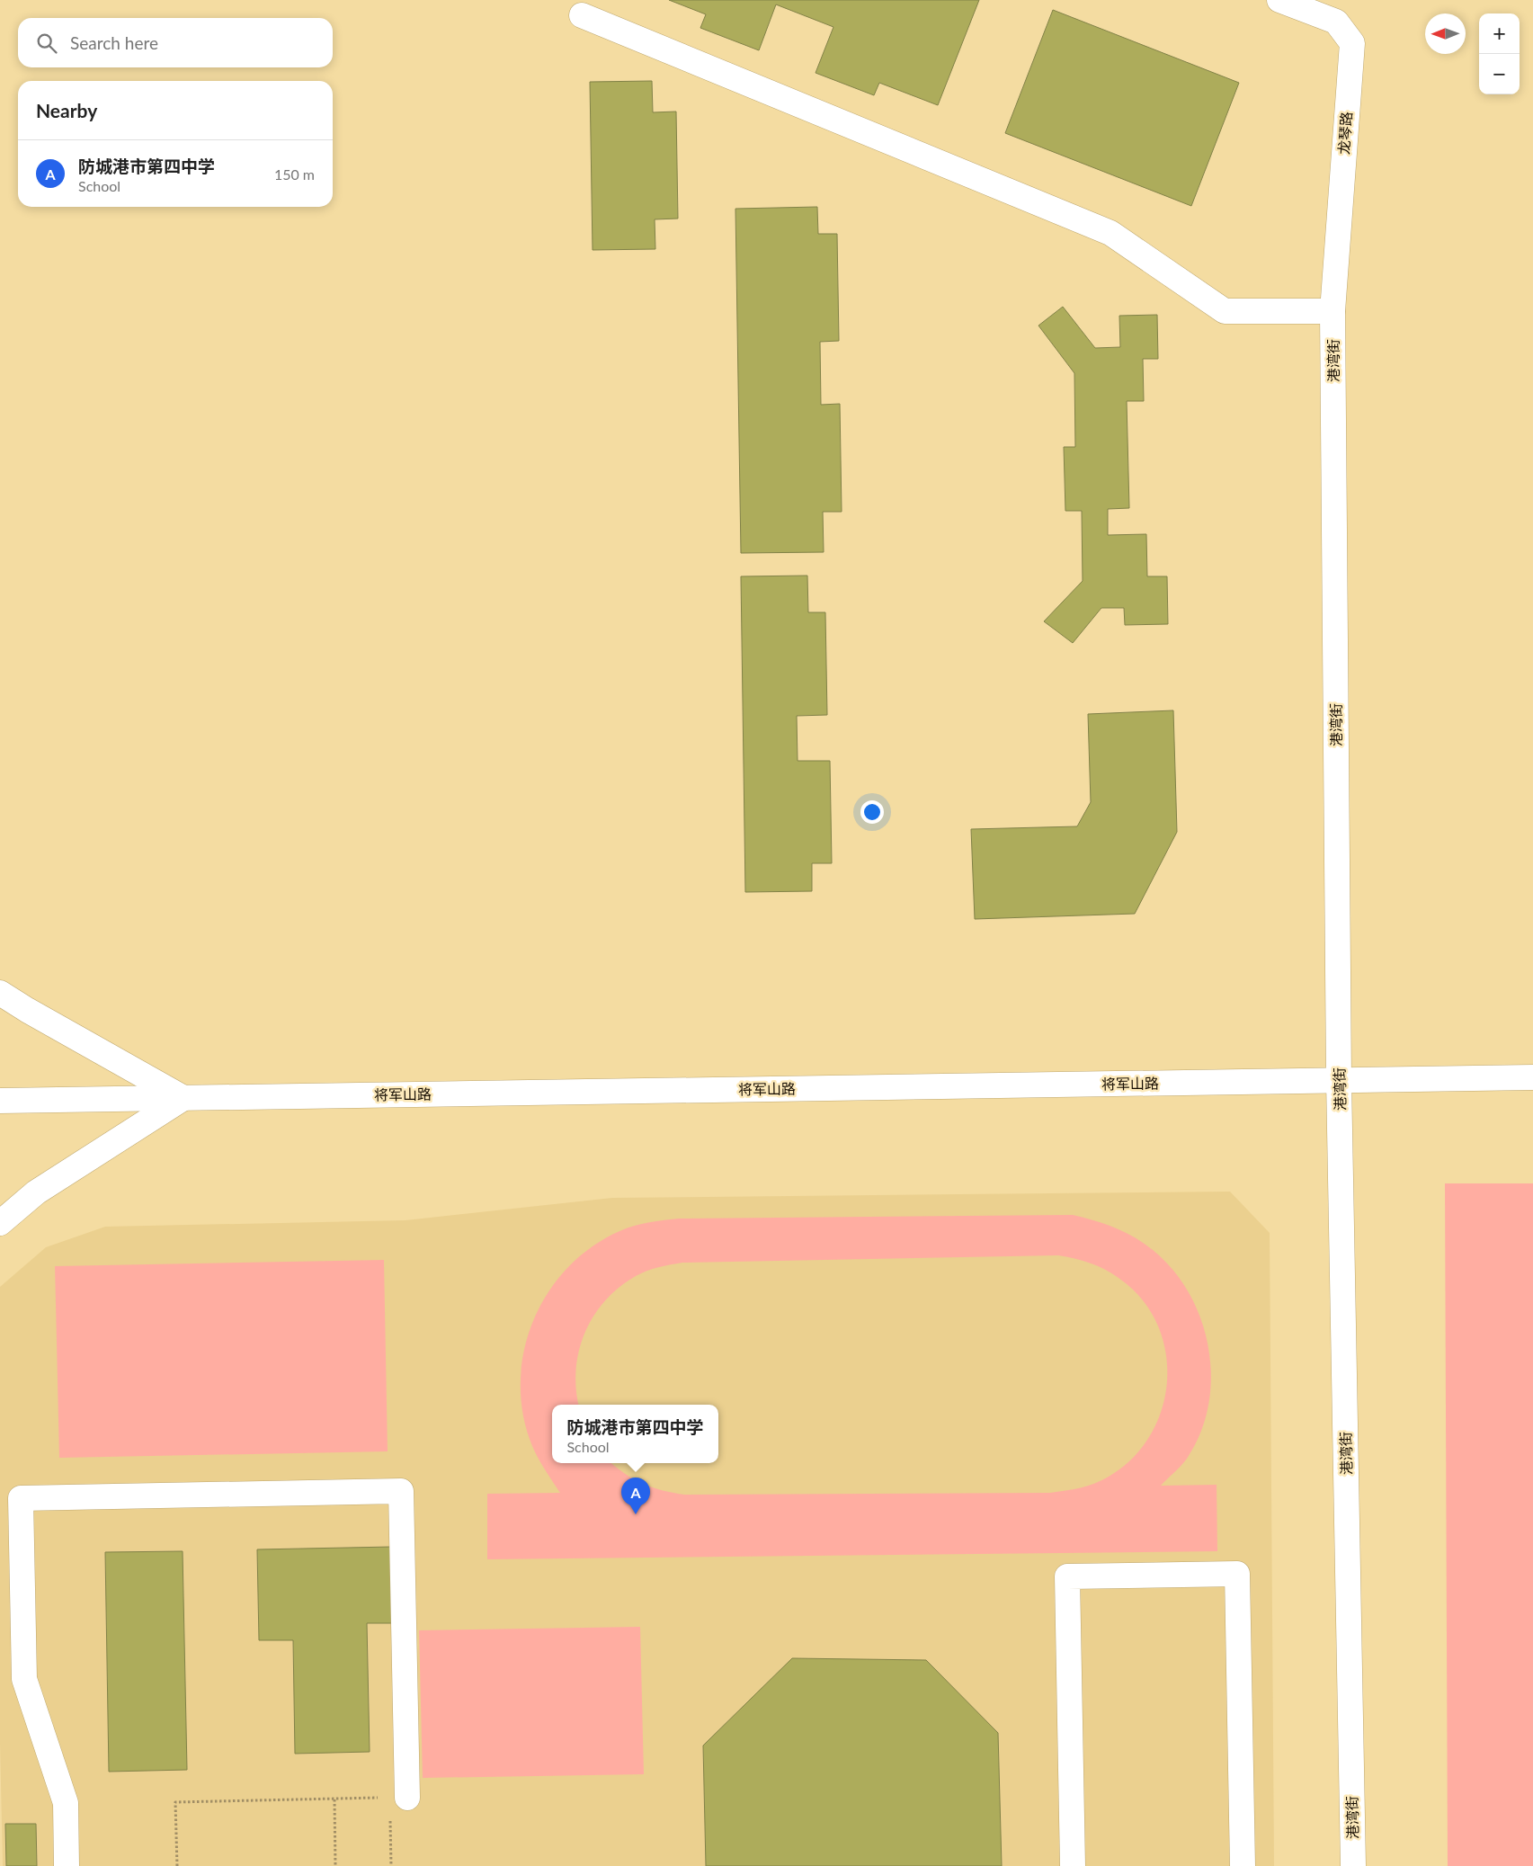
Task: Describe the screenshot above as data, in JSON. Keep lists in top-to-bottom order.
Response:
{
  "streets": {
    "street": ["龙琴路", "港湾街", "将军山路"]
  },
  "crossings": [
    ["龙琴路", "港湾街"],
    ["港湾街", "将军山路"]
  ],
  "north": "left",
  "page": {
    "map_buttons": ["+", "−"],
    "search": "Search here",
    "heading": "Nearby",
    "list": [
      {
        "mark": "A",
        "name": "防城港市第四中学",
        "note": "School",
        "value": "150 m"
      }
    ],
    "popup": ["防城港市第四中学", "School"],
    "pins": "A"
  }
}
